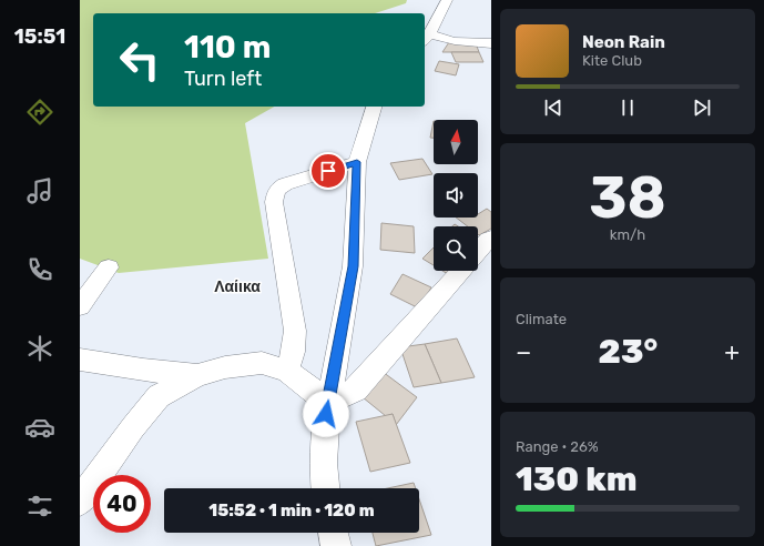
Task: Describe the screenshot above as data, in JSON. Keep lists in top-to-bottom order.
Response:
{
  "districts": ["Λαίικα"],
  "north": "top",
  "page": {
    "tabs": "15:51",
    "turn": ["110 m", "Turn left"],
    "song": ["Neon Rain", "Kite Club"],
    "tile": [
      ["38", "km/h"],
      "Climate",
      ["Range · 26%", "130 km"]
    ],
    "heat": ["−", "23°", "+"],
    "limit": "40",
    "trip": "15:52 · 1 min · 120 m"
  }
}
